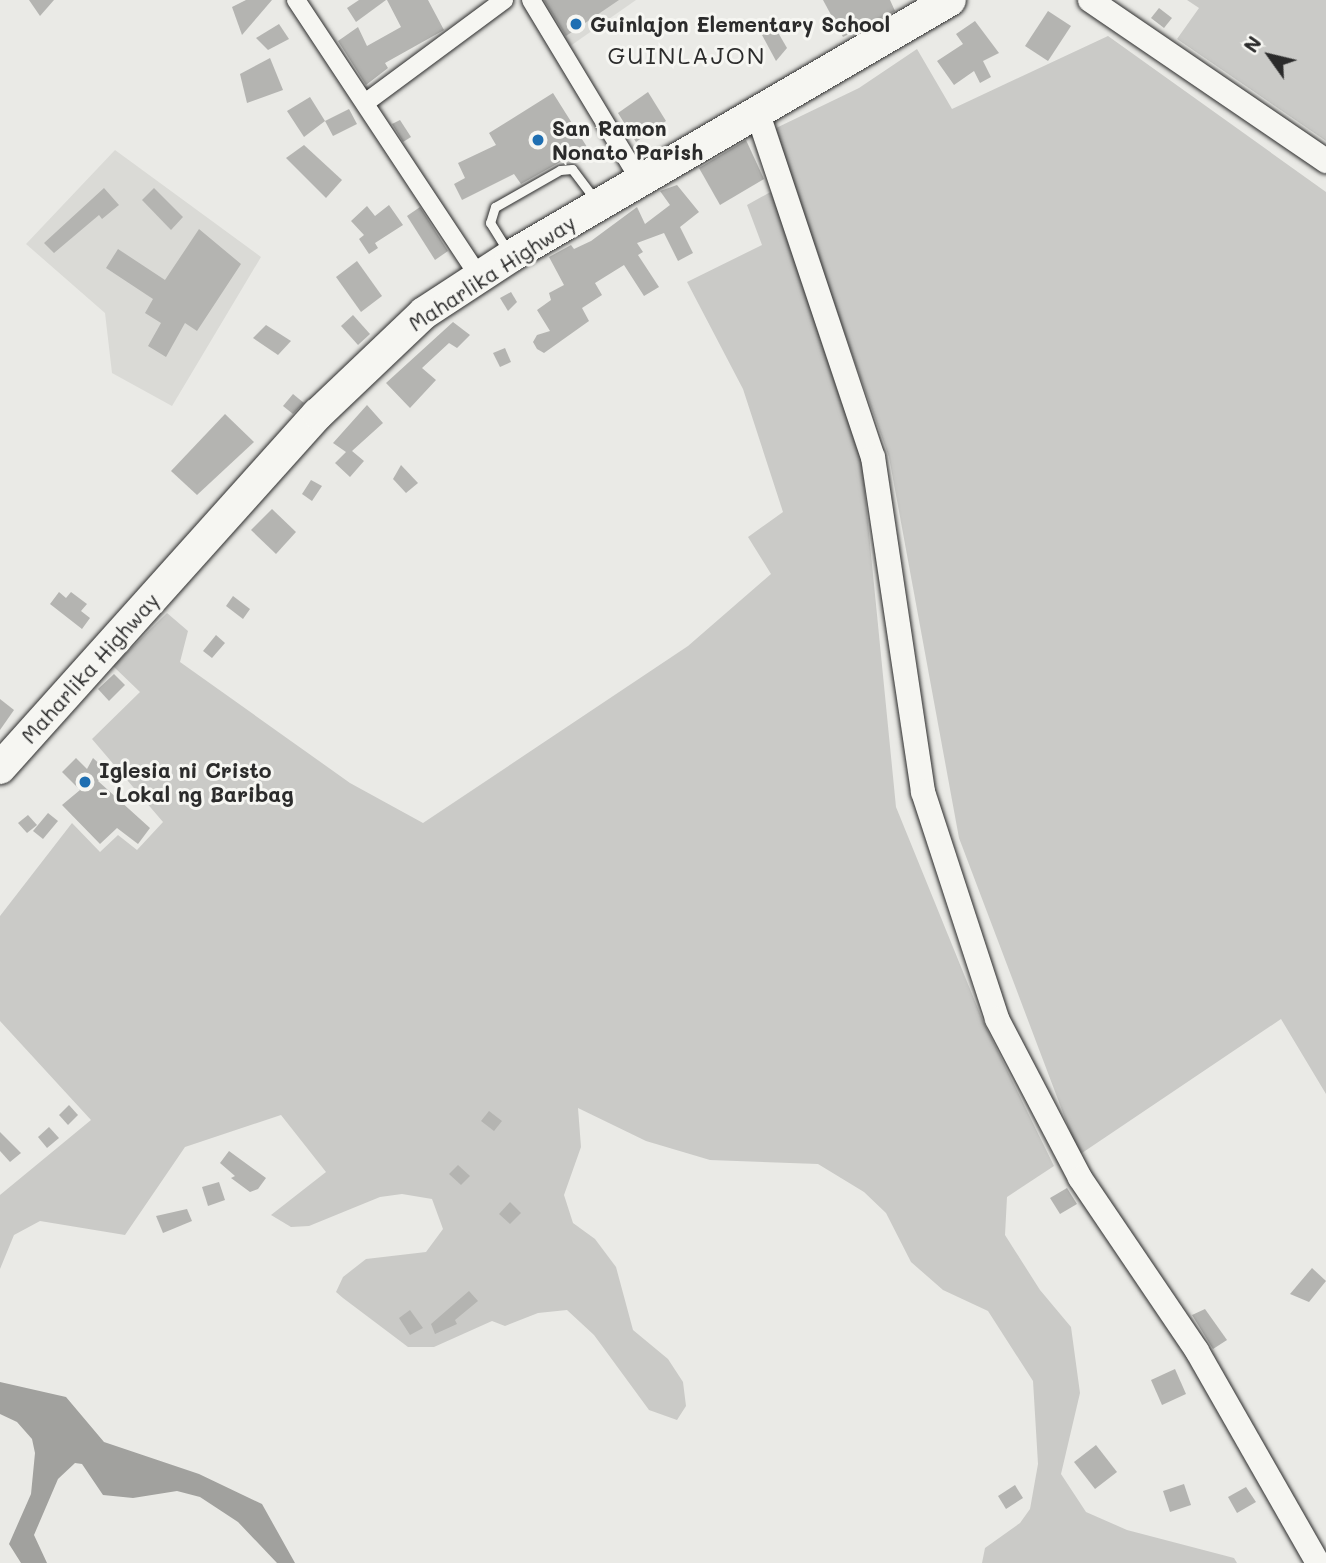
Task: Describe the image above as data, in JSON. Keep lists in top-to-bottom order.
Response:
{
  "streets": {
    "highway": ["Maharlika Highway"]
  },
  "districts": ["GUINLAJON"],
  "places": ["Guinlajon Elementary School", "San Ramon Nonato Parish", "Iglesia ni Cristo - Lokal ng Baribag"],
  "north": "top left"
}
